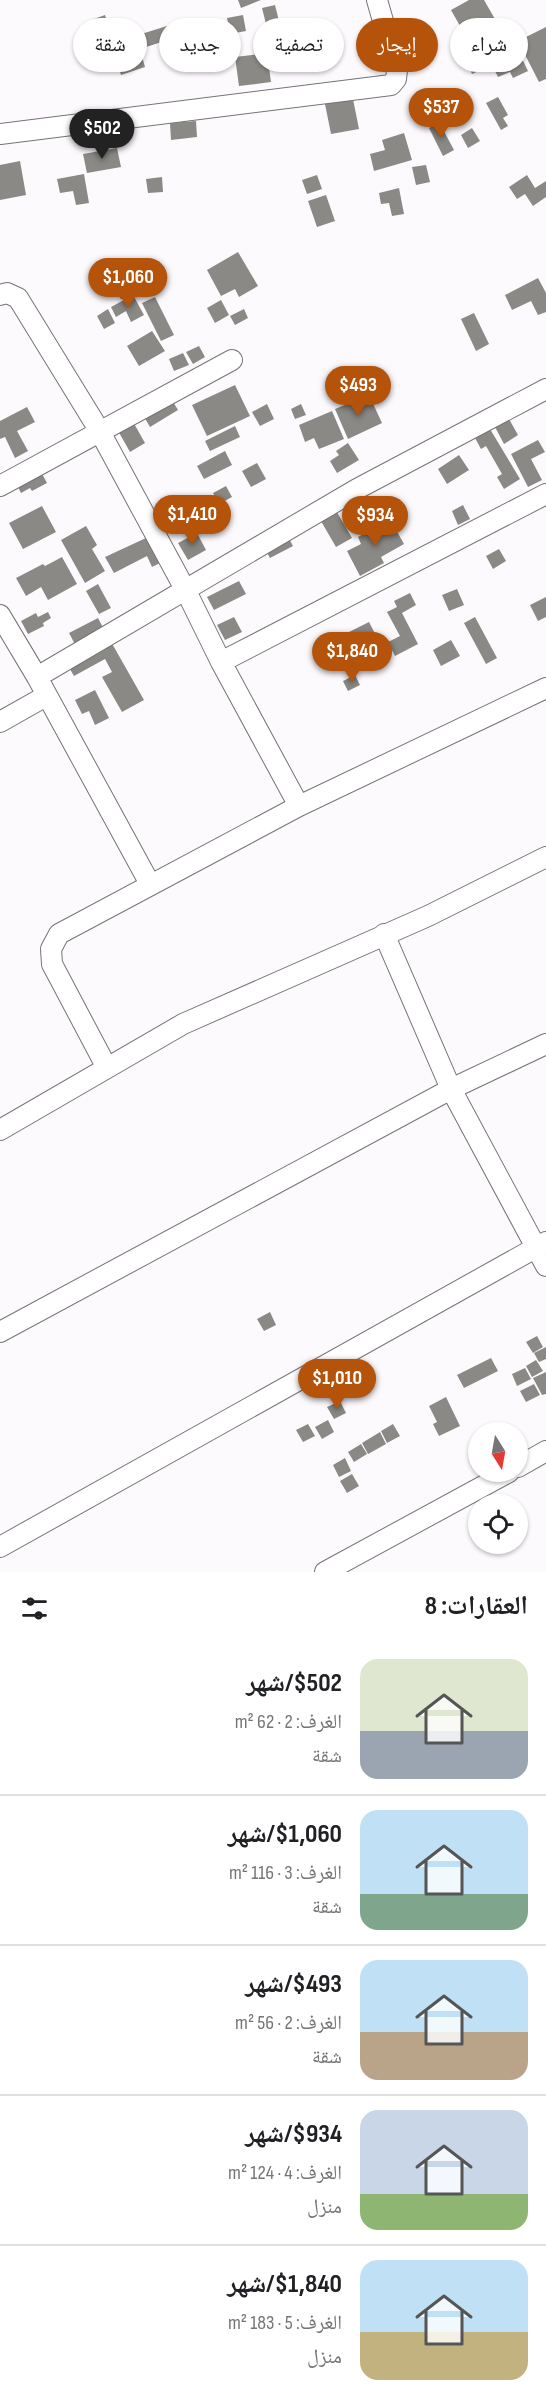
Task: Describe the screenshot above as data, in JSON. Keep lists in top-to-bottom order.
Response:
{
  "north": "bottom",
  "page": {
    "chip": [
      "شراء",
      "إيجار",
      "تصفية",
      "جديد",
      "شقة"
    ],
    "price": [
      "$537",
      "$502",
      "$1,060",
      "$493",
      "$1,410",
      "$934",
      "$1,840",
      "$1,010"
    ],
    "heading": "العقارات: 8",
    "list": [
      {
        "name": "$502/شهر",
        "note": "الغرف: 2 · 62 m² · شقة"
      },
      {
        "name": "$1,060/شهر",
        "note": "الغرف: 3 · 116 m² · شقة"
      },
      {
        "name": "$493/شهر",
        "note": "الغرف: 2 · 56 m² · شقة"
      },
      {
        "name": "$934/شهر",
        "note": "الغرف: 4 · 124 m² · منزل"
      },
      {
        "name": "$1,840/شهر",
        "note": "الغرف: 5 · 183 m² · منزل"
      }
    ]
  }
}
